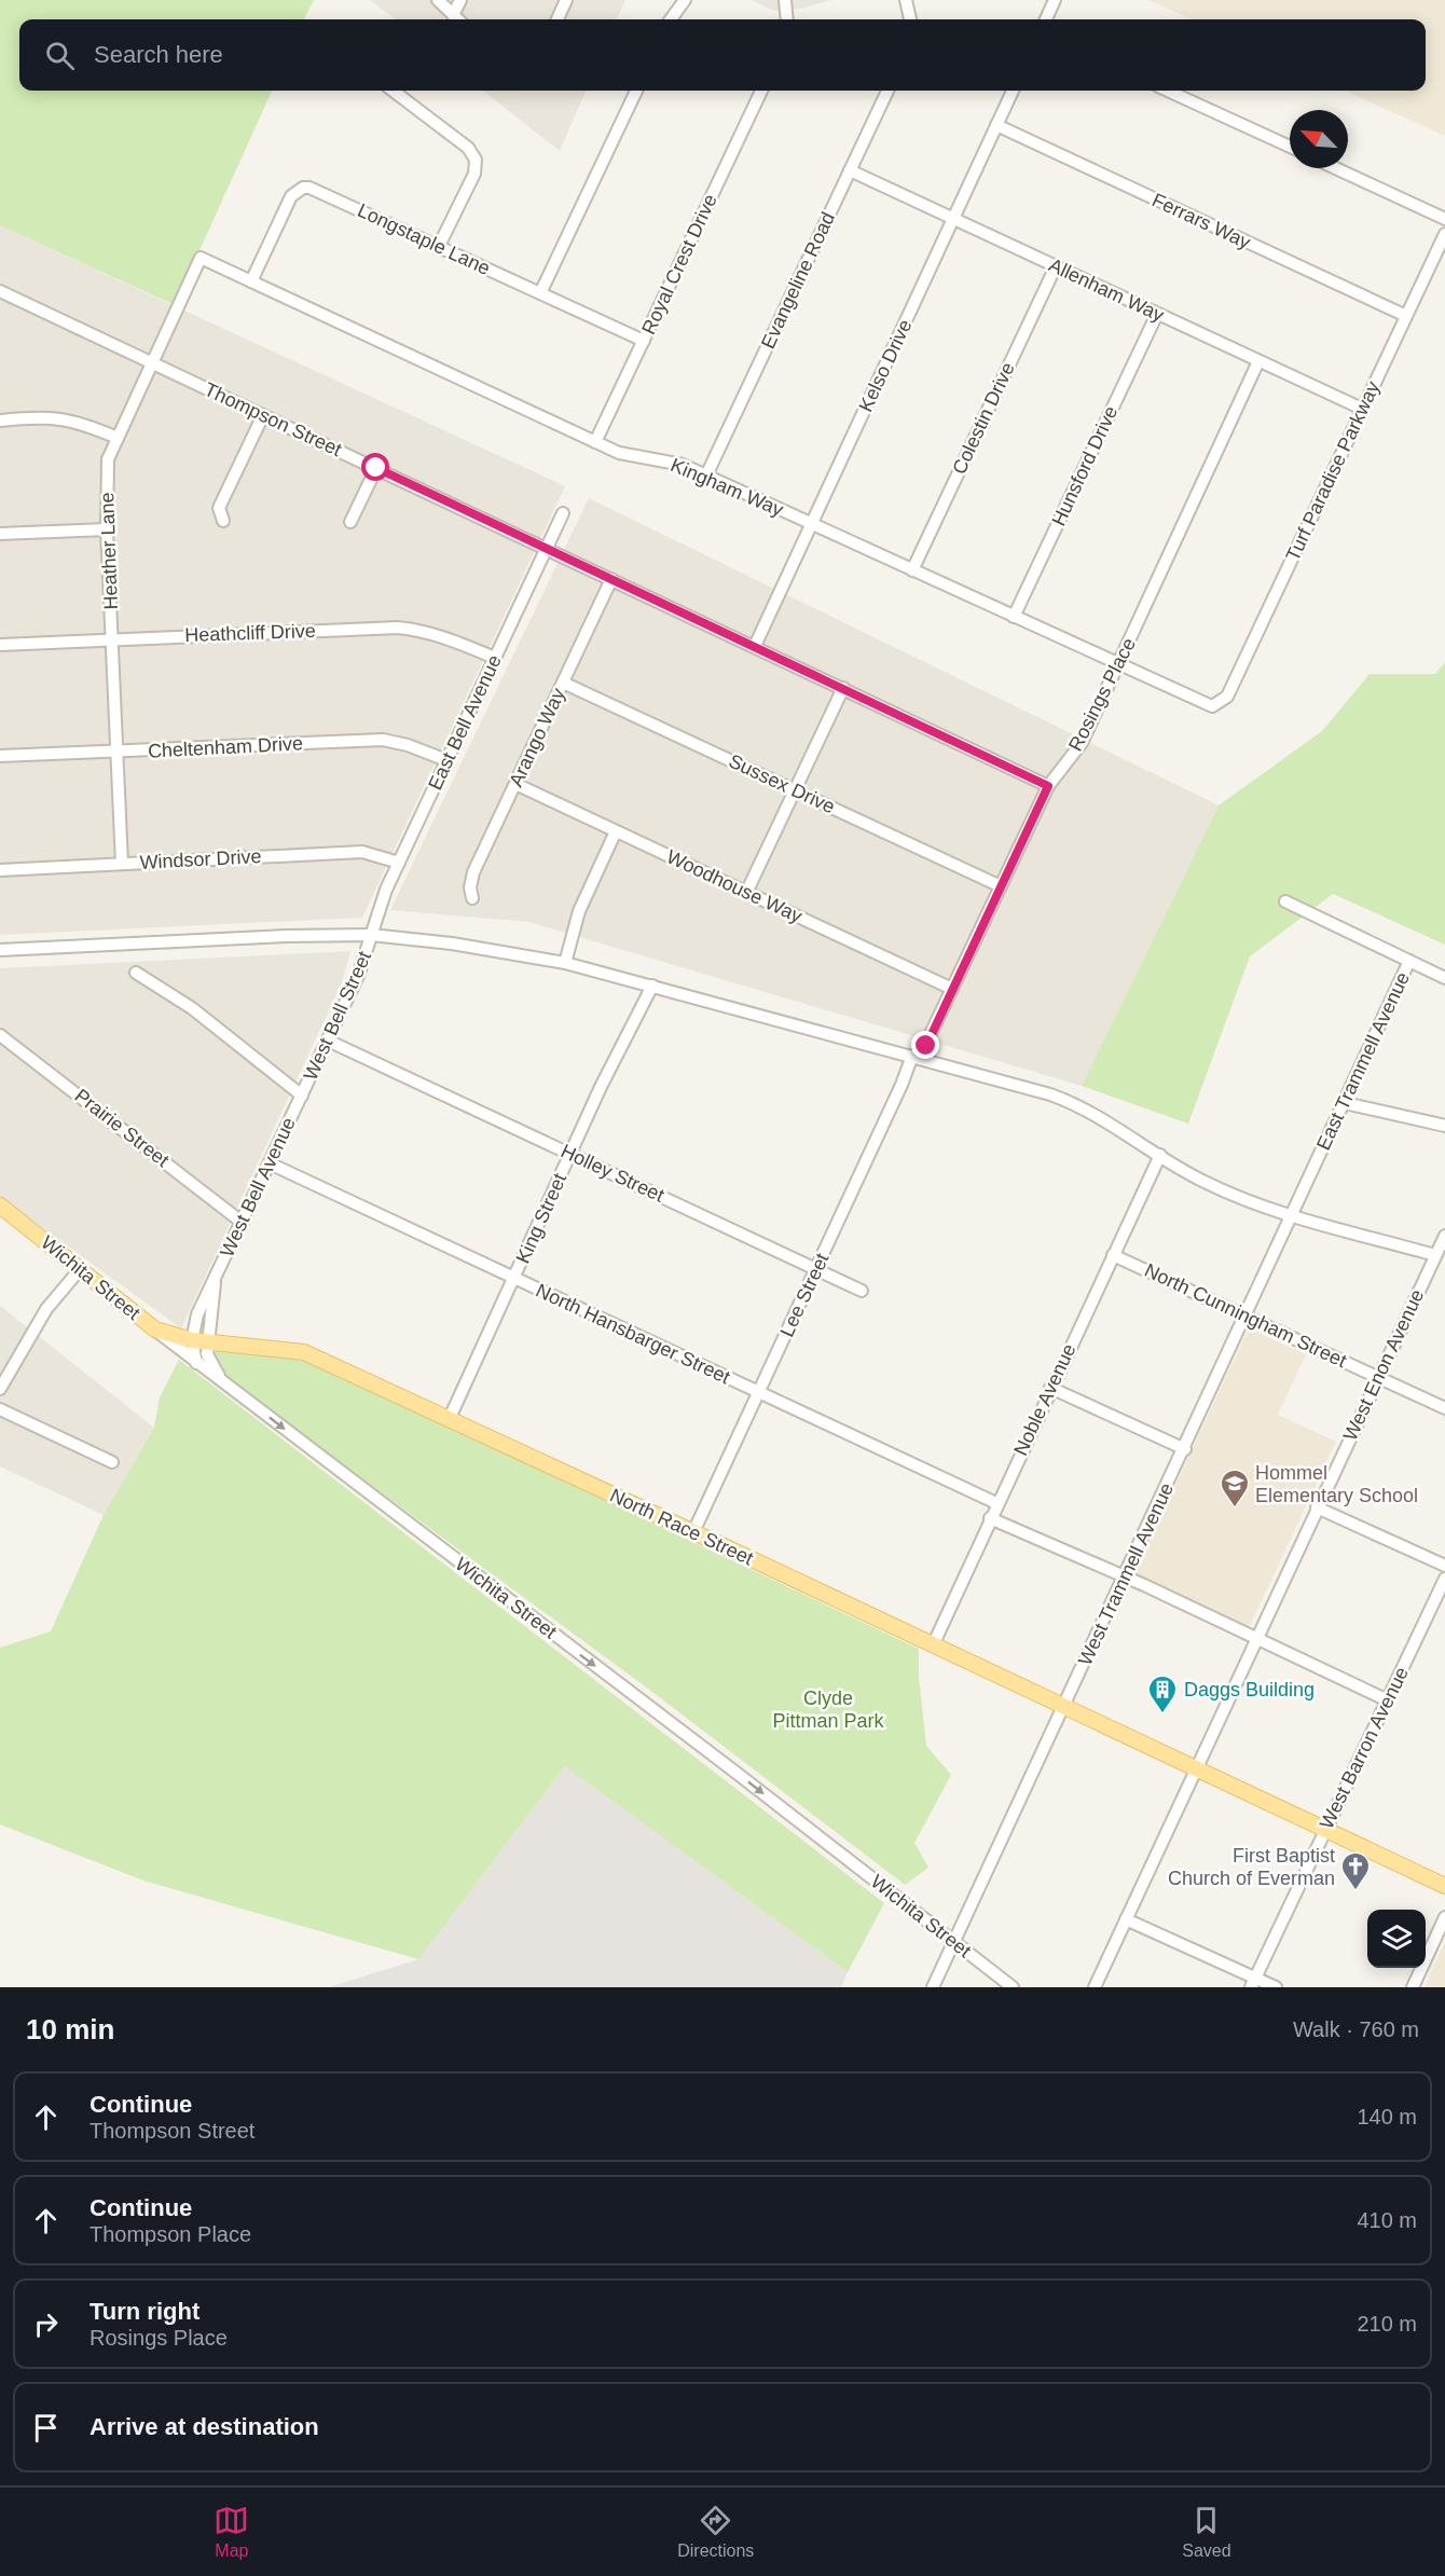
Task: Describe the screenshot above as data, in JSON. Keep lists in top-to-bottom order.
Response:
{
  "streets": {
    "main road": ["Wichita Street", "North Race Street"],
    "street": [
      "Ferrars Way",
      "Longstaple Lane",
      "Royal Crest Drive",
      "Evangeline Road",
      "Allenham Way",
      "Kelso Drive",
      "Colestin Drive",
      "Thompson Street",
      "Hunsford Drive",
      "Turf Paradise Parkway",
      "Kingham Way",
      "Heather Lane",
      "Heathcliff Drive",
      "Rosings Place",
      "East Bell Avenue",
      "Arango Way",
      "Cheltenham Drive",
      "Sussex Drive",
      "Windsor Drive",
      "Woodhouse Way",
      "West Bell Street",
      "East Trammell Avenue",
      "Prairie Street",
      "Holley Street",
      "West Bell Avenue",
      "King Street",
      "Lee Street",
      "North Cunningham Street",
      "North Hansbarger Street",
      "West Enon Avenue",
      "Noble Avenue",
      "West Trammell Avenue",
      "West Barron Avenue"
    ]
  },
  "crossings": [
    ["Ferrars Way", "Kelso Drive"],
    ["Ferrars Way", "Turf Paradise Parkway"],
    ["Longstaple Lane", "Royal Crest Drive"],
    ["Longstaple Lane", "Kingham Way"],
    ["Royal Crest Drive", "Kingham Way"],
    ["Evangeline Road", "Allenham Way"],
    ["Evangeline Road", "Kingham Way"],
    ["Allenham Way", "Kelso Drive"],
    ["Allenham Way", "Colestin Drive"],
    ["Allenham Way", "Hunsford Drive"],
    ["Allenham Way", "Turf Paradise Parkway"],
    ["Allenham Way", "Rosings Place"],
    ["Kelso Drive", "Thompson Street"],
    ["Kelso Drive", "Kingham Way"],
    ["Colestin Drive", "Kingham Way"],
    ["Thompson Street", "Heather Lane"],
    ["Thompson Street", "Rosings Place"],
    ["Thompson Street", "East Bell Avenue"],
    ["Thompson Street", "Arango Way"],
    ["Hunsford Drive", "Kingham Way"],
    ["Turf Paradise Parkway", "Kingham Way"],
    ["Kingham Way", "Heather Lane"],
    ["Kingham Way", "Rosings Place"],
    ["Heather Lane", "Heathcliff Drive"],
    ["Heather Lane", "Cheltenham Drive"],
    ["Heather Lane", "Windsor Drive"],
    ["Heathcliff Drive", "East Bell Avenue"],
    ["Rosings Place", "Sussex Drive"],
    ["Rosings Place", "Woodhouse Way"],
    ["Rosings Place", "Lee Street"],
    ["East Bell Avenue", "Cheltenham Drive"],
    ["East Bell Avenue", "Windsor Drive"],
    ["East Bell Avenue", "West Bell Street"],
    ["Arango Way", "Sussex Drive"],
    ["Arango Way", "Woodhouse Way"],
    ["West Bell Street", "Holley Street"],
    ["West Bell Street", "West Bell Avenue"],
    ["East Trammell Avenue", "West Trammell Avenue"],
    ["Prairie Street", "West Bell Avenue"],
    ["Holley Street", "King Street"],
    ["Holley Street", "Lee Street"],
    ["West Bell Avenue", "North Hansbarger Street"],
    ["West Bell Avenue", "North Race Street"],
    ["King Street", "North Hansbarger Street"],
    ["King Street", "North Race Street"],
    ["Wichita Street", "North Race Street"],
    ["Wichita Street", "West Trammell Avenue"],
    ["Lee Street", "North Hansbarger Street"],
    ["Lee Street", "North Race Street"],
    ["North Cunningham Street", "West Enon Avenue"],
    ["North Cunningham Street", "Noble Avenue"],
    ["North Cunningham Street", "West Trammell Avenue"],
    ["North Hansbarger Street", "Noble Avenue"],
    ["West Enon Avenue", "North Race Street"],
    ["Noble Avenue", "North Race Street"],
    ["North Race Street", "West Trammell Avenue"],
    ["North Race Street", "West Barron Avenue"]
  ],
  "one_way": ["Wichita Street"],
  "parks": ["Clyde Pittman Park"],
  "places": {
    "school or university": ["Hommel Elementary School"],
    "building": ["Daggs Building"],
    "church": ["First Baptist Church of Everman"]
  },
  "north": "top left",
  "page": {
    "search": "Search here",
    "heading": ["10 min", "Walk · 760 m"],
    "list": [
      ["Continue", "Thompson Street", "140 m"],
      ["Continue", "Thompson Place", "410 m"],
      ["Turn right", "Rosings Place", "210 m"],
      "Arrive at destination"
    ],
    "nav": ["Map", "Directions", "Saved"]
  }
}
